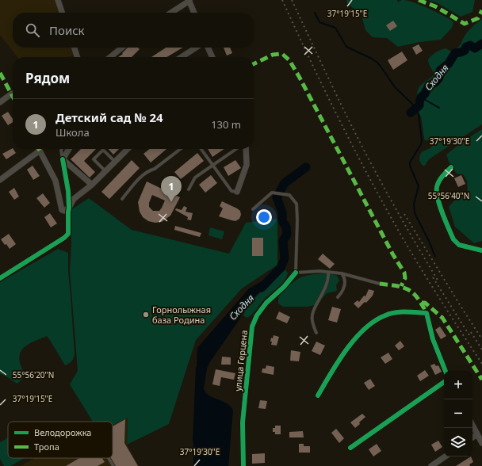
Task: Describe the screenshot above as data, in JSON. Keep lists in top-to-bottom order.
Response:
{
  "streets": {
    "street": ["улица Герцена"]
  },
  "water": ["Сходня"],
  "places": ["Горнолыжная база Родина"],
  "legend": ["Велодорожка", "Тропа"],
  "page": {
    "search": "Поиск",
    "heading": "Рядом",
    "list": [
      {
        "mark": "1",
        "name": "Детский сад № 24",
        "note": "Школа",
        "value": "130 m"
      }
    ],
    "pins": "1",
    "map_buttons": ["+", "−"]
  },
  "coordinates": [
    "37°19'15\"E",
    "37°19'30\"E",
    "55°56'40\"N",
    "55°56'20\"N"
  ]
}
